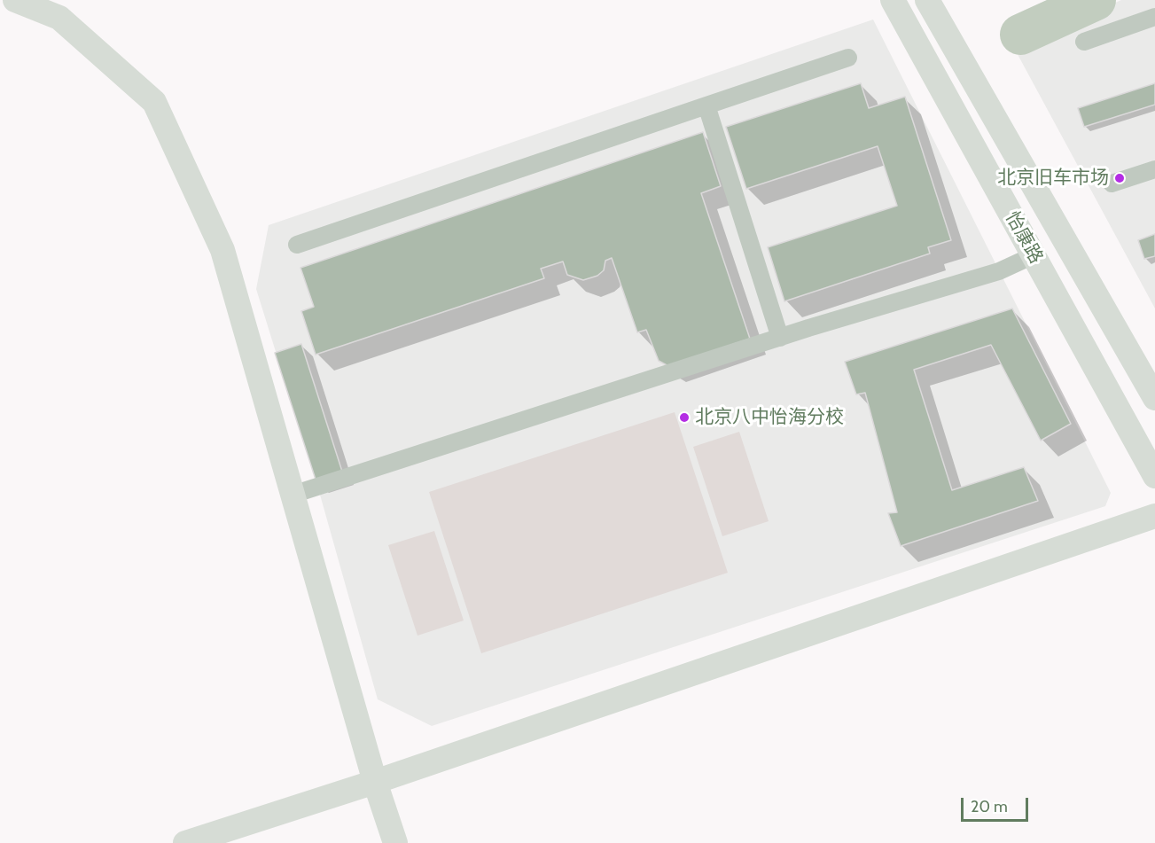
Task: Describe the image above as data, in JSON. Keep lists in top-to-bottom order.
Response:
{
  "streets": {
    "street": ["怡康路"]
  },
  "places": ["北京旧车市场", "北京八中怡海分校"],
  "scale_bar": "20 m"
}
